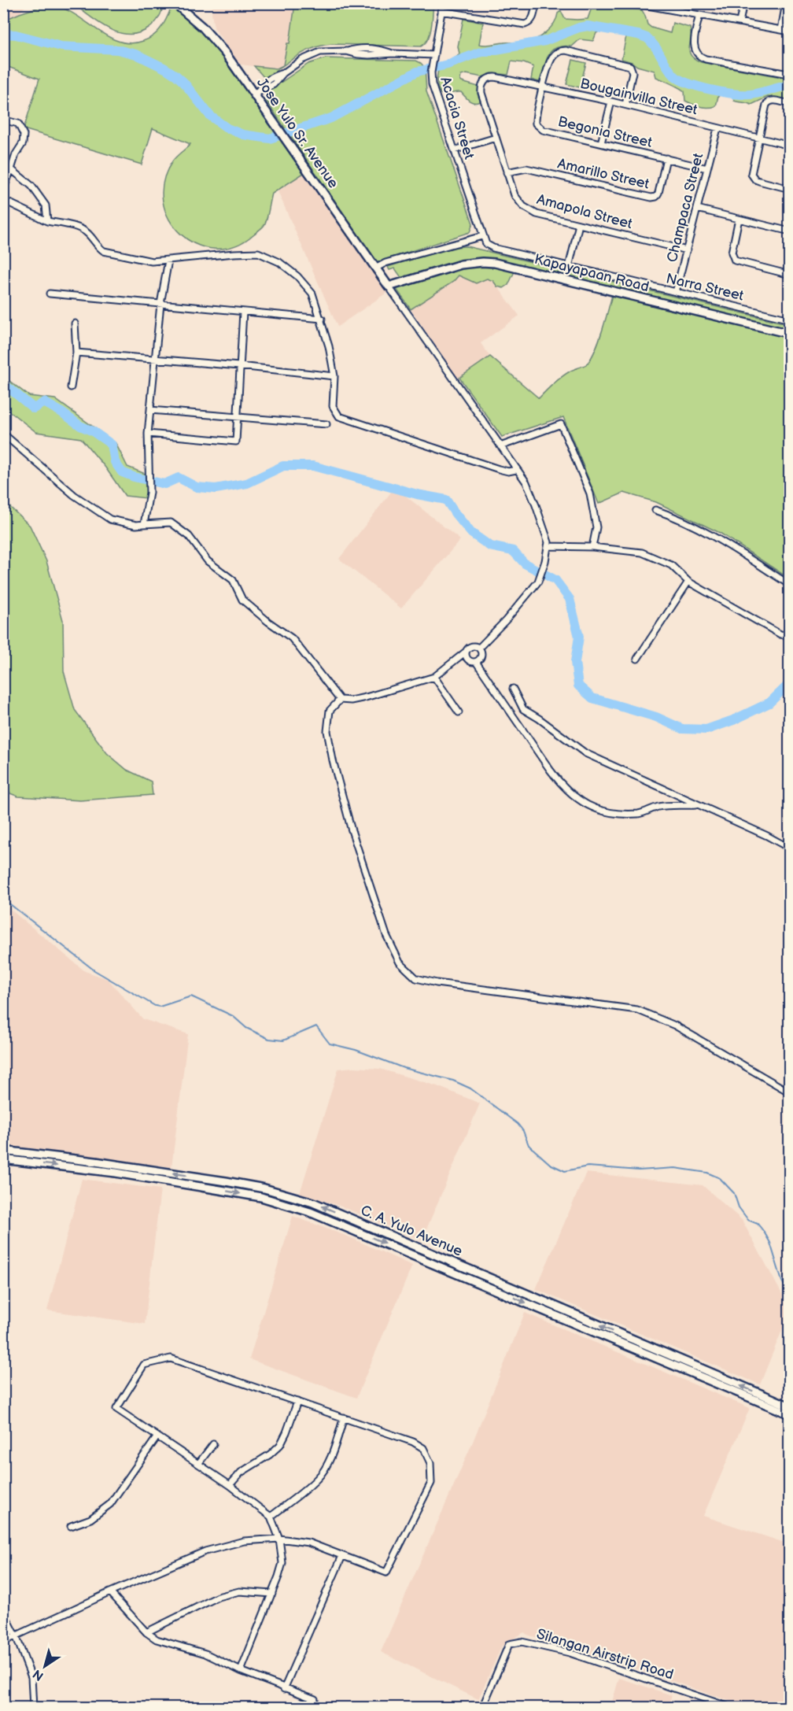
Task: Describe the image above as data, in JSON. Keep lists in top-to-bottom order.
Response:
{
  "streets": {
    "main road": ["Jose Yulo Sr. Avenue", "Kapayapaan Road", "C. A. Yulo Avenue"],
    "street": [
      "Bougainvilla Street",
      "Acacia Street",
      "Begonia Street",
      "Amarillo Street",
      "Champaca Street",
      "Amapola Street",
      "Narra Street",
      "Silangan Airstrip Road"
    ]
  },
  "crossings": [
    ["Bougainvilla Street", "Begonia Street"],
    ["Bougainvilla Street", "Champaca Street"],
    ["Bougainvilla Street", "Amapola Street"],
    ["Acacia Street", "Narra Street"],
    ["Begonia Street", "Amarillo Street"],
    ["Begonia Street", "Champaca Street"],
    ["Jose Yulo Sr. Avenue", "Kapayapaan Road"],
    ["Amarillo Street", "Amapola Street"],
    ["Champaca Street", "Amapola Street"],
    ["Champaca Street", "Narra Street"]
  ],
  "north": "bottom left"
}
